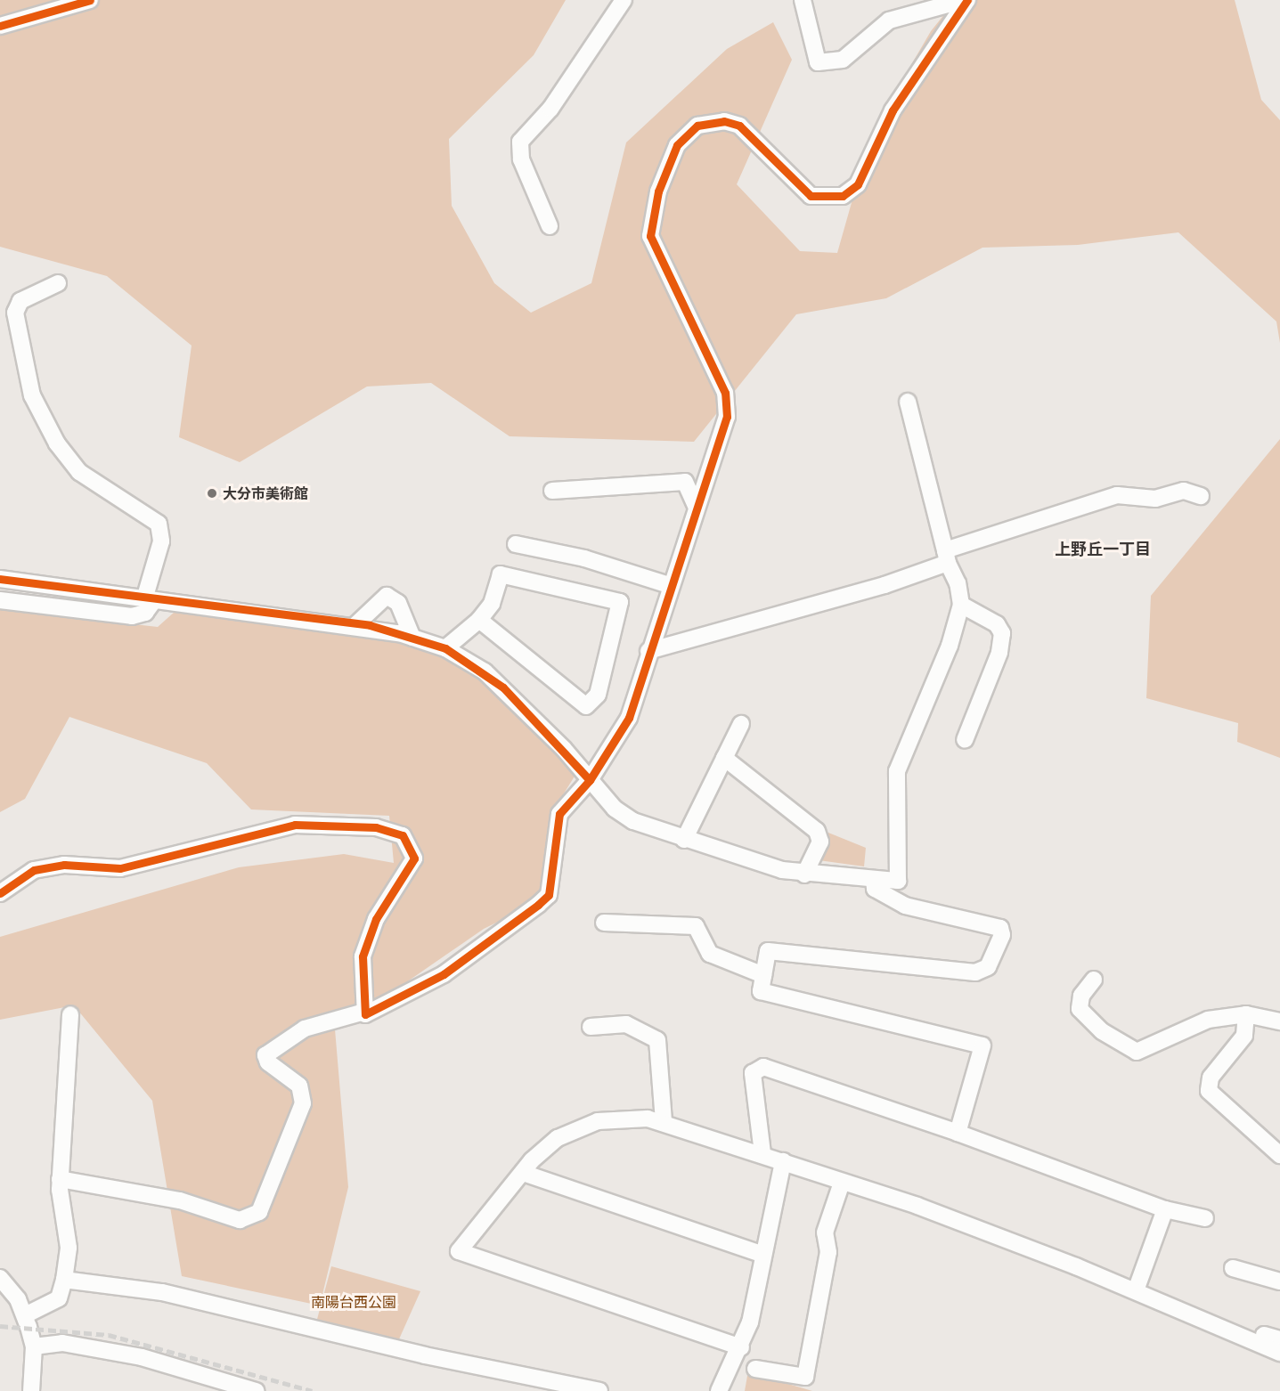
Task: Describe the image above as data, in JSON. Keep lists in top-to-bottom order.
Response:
{
  "districts": ["上野丘一丁目"],
  "parks": ["南陽台西公園"],
  "places": ["大分市美術館"]
}
